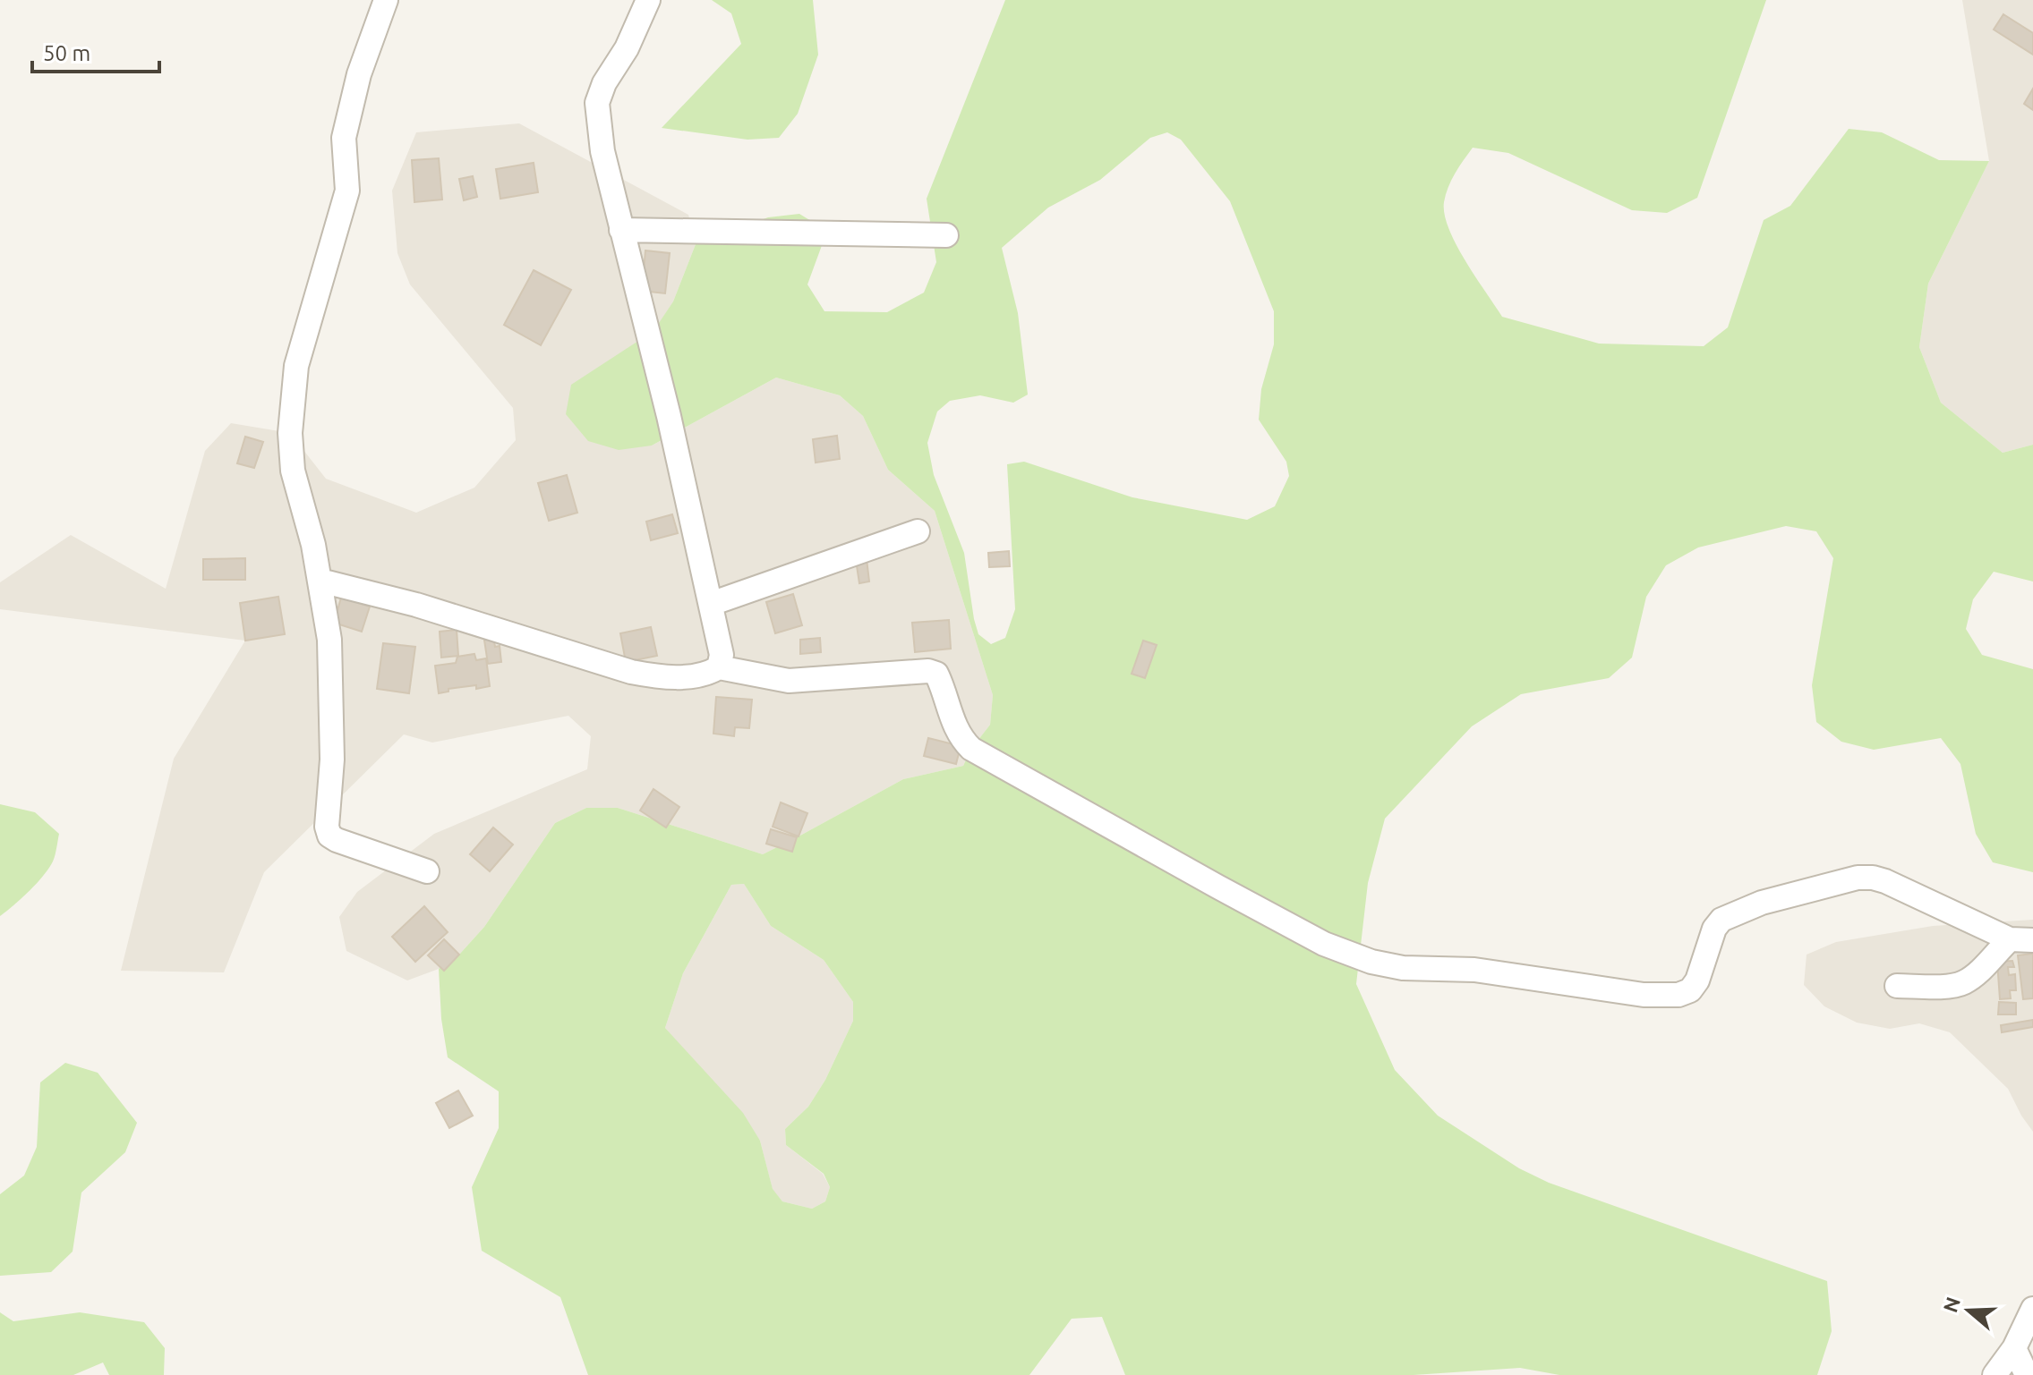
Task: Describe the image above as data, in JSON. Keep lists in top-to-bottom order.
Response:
{
  "scale_bar": "50 m",
  "north": "left"
}
